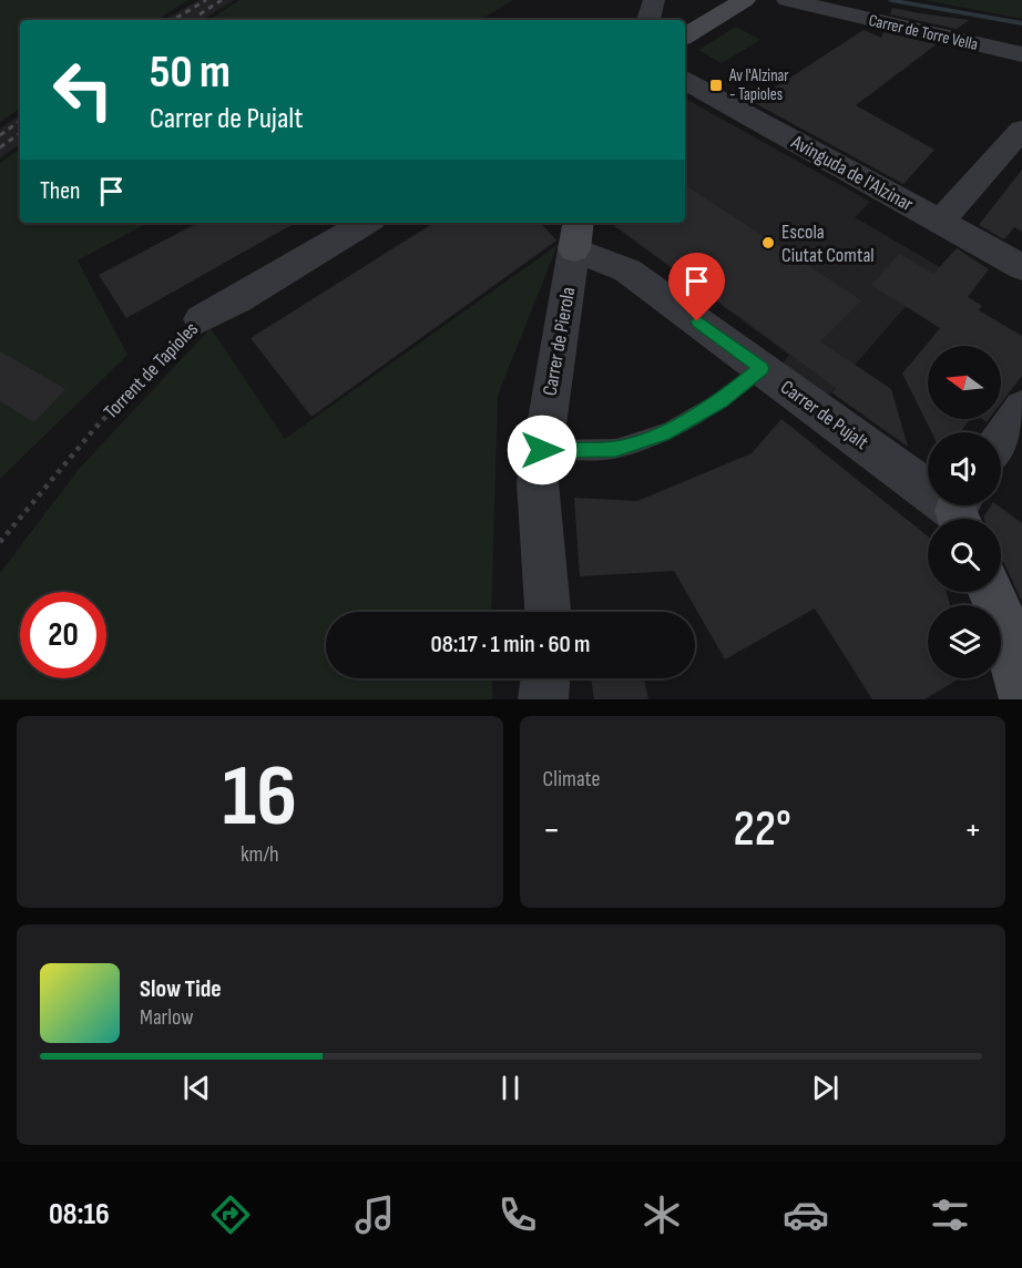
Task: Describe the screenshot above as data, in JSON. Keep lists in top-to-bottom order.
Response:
{
  "streets": {
    "street": [
      "Carrer de Torre Vella",
      "Avinguda de l'Alzinar",
      "Carrer de Pierola",
      "Torrent de Tapioles",
      "Carrer de Pujalt"
    ]
  },
  "crossings": [
    ["Carrer de Pierola", "Carrer de Pujalt"]
  ],
  "places": {
    "transit": ["Av l'Alzinar - Tapioles"],
    "other": ["Escola Ciutat Comtal"]
  },
  "north": "left",
  "page": {
    "turn": ["50 m", "Carrer de Pujalt"],
    "then": "Then",
    "limit": "20",
    "trip": "08:17 · 1 min · 60 m",
    "tile": [
      ["16", "km/h"],
      "Climate"
    ],
    "heat": ["−", "22°", "+"],
    "song": ["Slow Tide", "Marlow"],
    "tabs": "08:16"
  }
}
